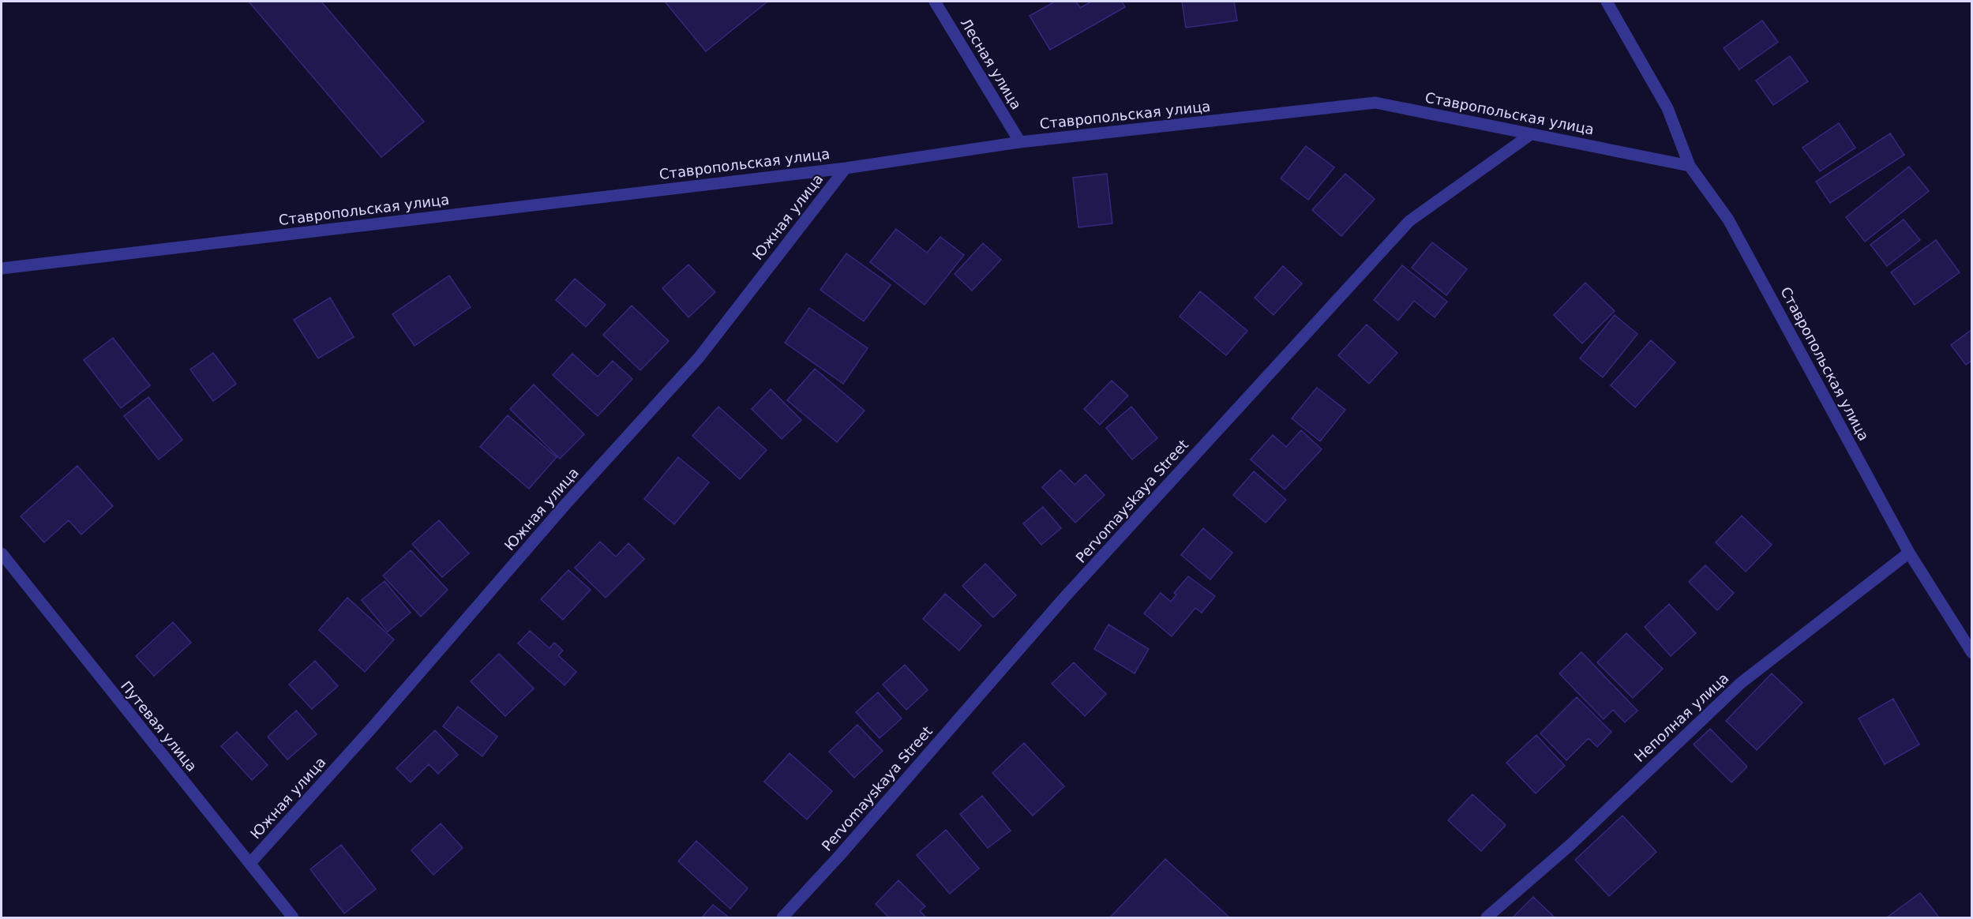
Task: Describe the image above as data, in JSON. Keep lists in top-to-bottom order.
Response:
{
  "streets": {
    "street": [
      "Лесная улица",
      "Ставропольская улица",
      "Южная улица",
      "Pervomayskaya Street",
      "Неполная улица",
      "Путевая улица"
    ]
  },
  "crossings": [
    ["Лесная улица", "Ставропольская улица"],
    ["Ставропольская улица", "Южная улица"],
    ["Ставропольская улица", "Pervomayskaya Street"],
    ["Ставропольская улица", "Неполная улица"],
    ["Южная улица", "Путевая улица"]
  ]
}
